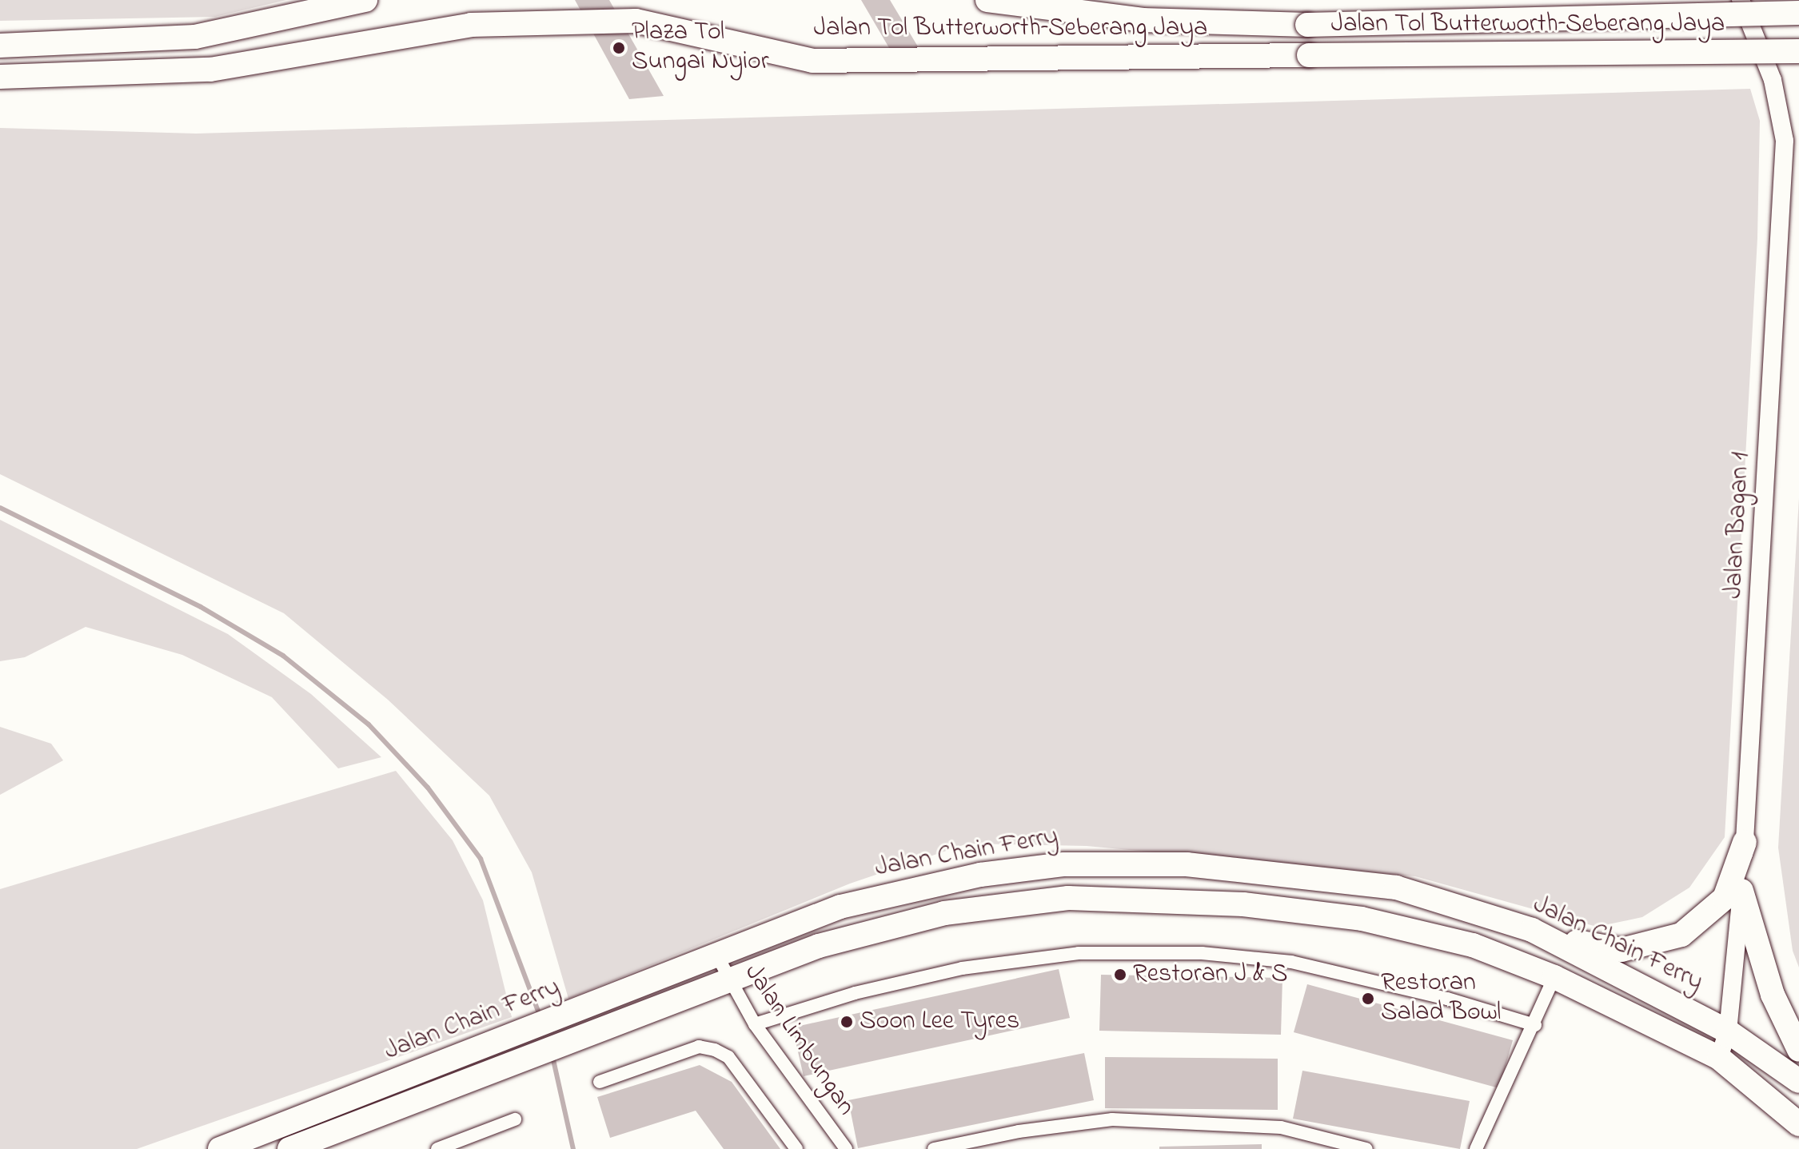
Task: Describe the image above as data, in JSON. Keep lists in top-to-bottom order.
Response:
{
  "streets": {
    "highway": ["Jalan Tol Butterworth–Seberang Jaya", "Jalan Chain Ferry"],
    "street": ["Jalan Bagan 1", "Jalan Limbungan"]
  },
  "crossings": [
    ["Jalan Bagan 1", "Jalan Chain Ferry"],
    ["Jalan Chain Ferry", "Jalan Limbungan"]
  ],
  "places": [
    "Plaza Tol Sungai Nyior",
    "Restoran J & S",
    "Restoran Salad Bowl",
    "Soon Lee Tyres"
  ]
}
